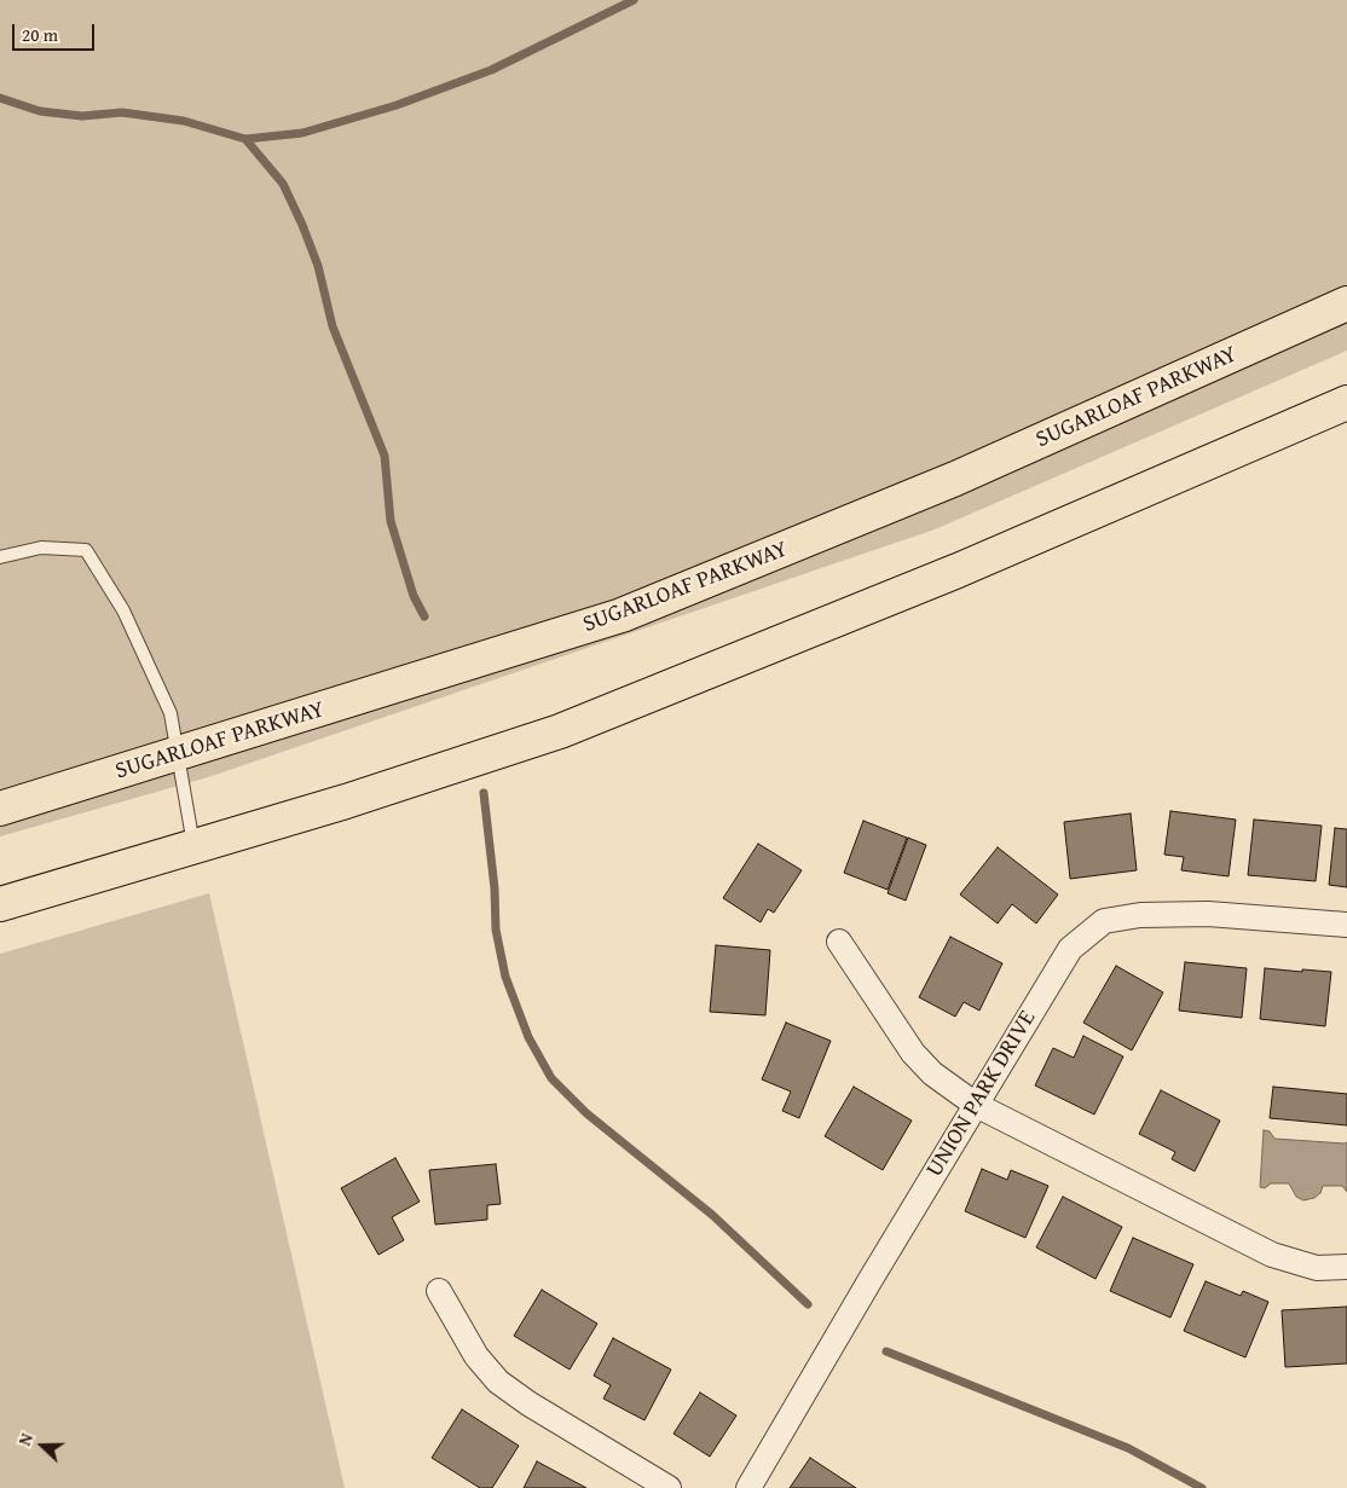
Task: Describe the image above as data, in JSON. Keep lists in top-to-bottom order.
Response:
{
  "streets": {
    "main road": ["SUGARLOAF PARKWAY"],
    "street": ["UNION PARK DRIVE"]
  },
  "scale_bar": "20 m",
  "north": "left"
}
